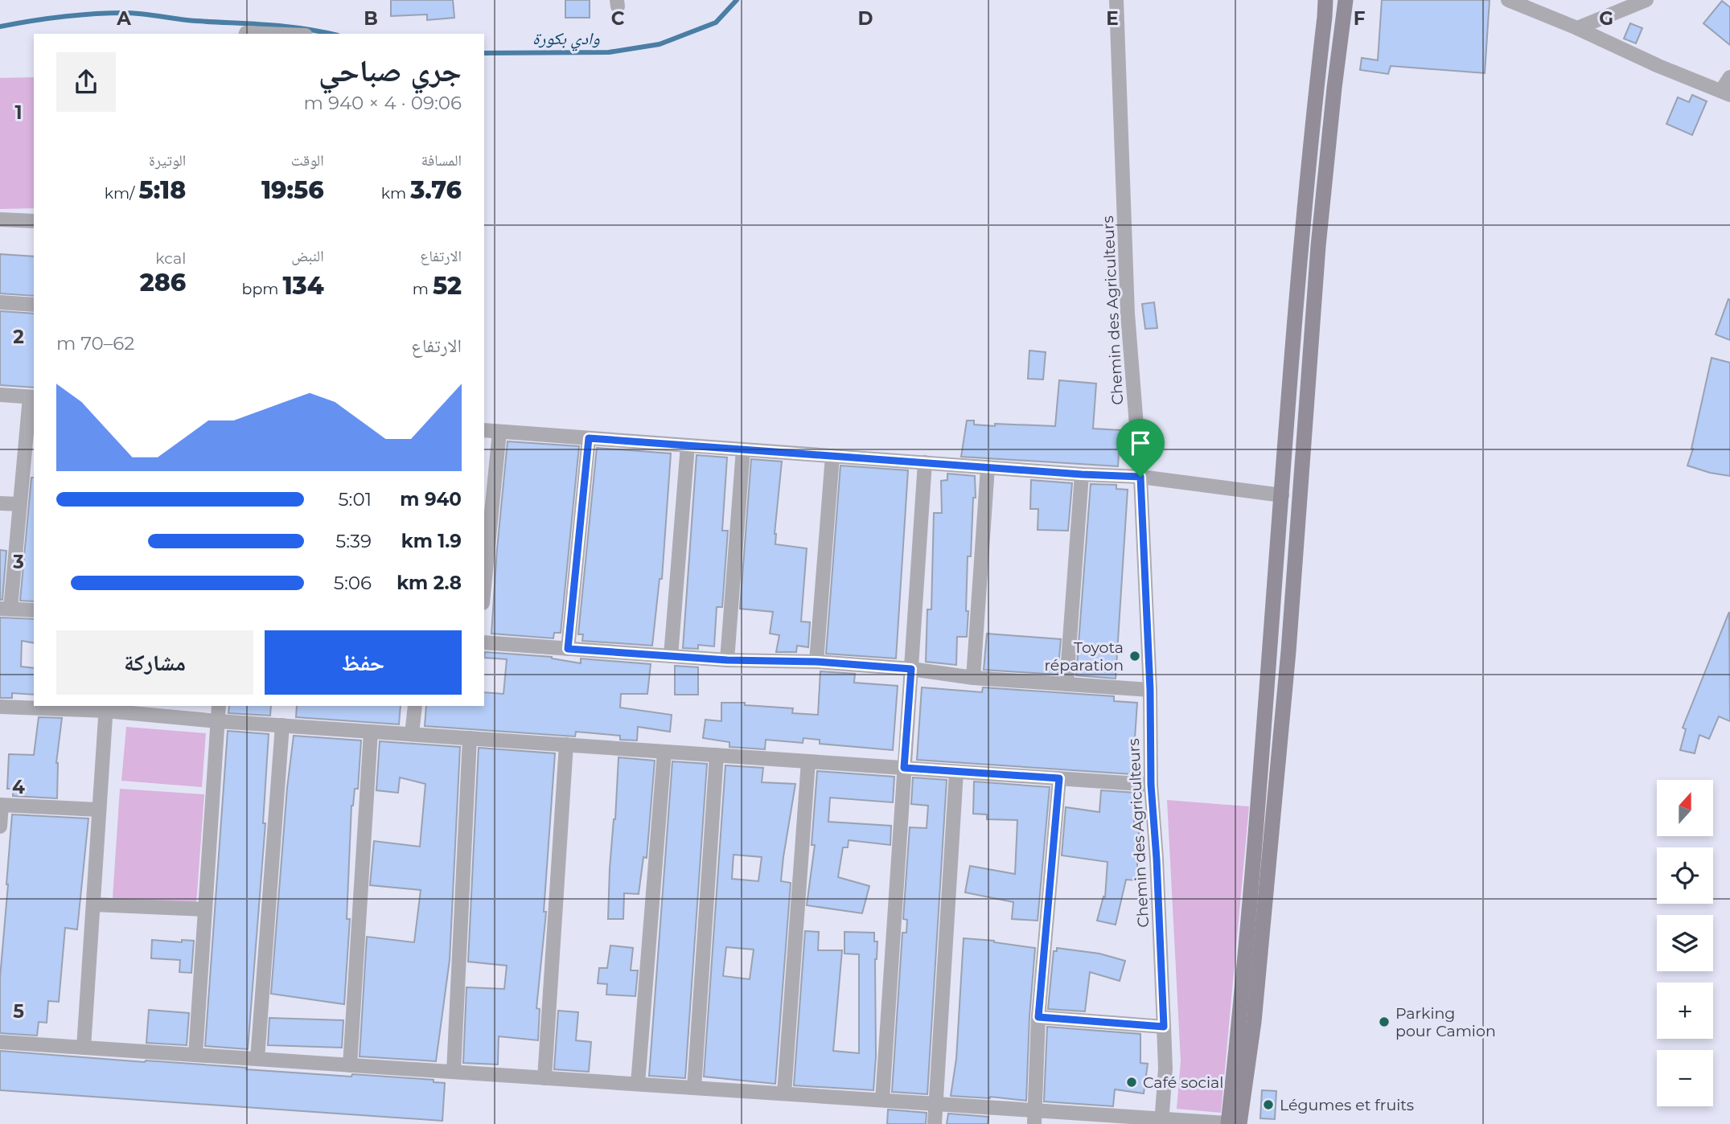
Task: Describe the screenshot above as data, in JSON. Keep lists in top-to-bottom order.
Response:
{
  "streets": {
    "street": ["Chemin des Agriculteurs"]
  },
  "water": ["وادي بكورة"],
  "places": [
    "Toyota réparation",
    "Parking pour Camion",
    "Café social",
    "Légumes et fruits"
  ],
  "north": "top",
  "page": {
    "heading": ["جري صباحي", "09:06 · 4 × 940 m"],
    "stats": [
      ["المسافة", "3.76 km"],
      ["الوقت", "19:56"],
      ["الوتيرة", "5:18 /km"],
      ["الارتفاع", "52 m"],
      ["النبض", "134 bpm"],
      ["kcal", "286"]
    ],
    "chart": ["الارتفاع", "62–70 m"],
    "list": [
      {
        "name": "940 m",
        "note": "5:01"
      },
      {
        "name": "1.9 km",
        "note": "5:39"
      },
      {
        "name": "2.8 km",
        "note": "5:06"
      }
    ],
    "buttons": ["حفظ", "مشاركة"],
    "map_buttons": ["+", "−"]
  },
  "grid": {
    "columns": [
      "A",
      "B",
      "C",
      "D",
      "E",
      "F",
      "G"
    ],
    "rows": [
      "1",
      "2",
      "3",
      "4",
      "5"
    ]
  }
}
